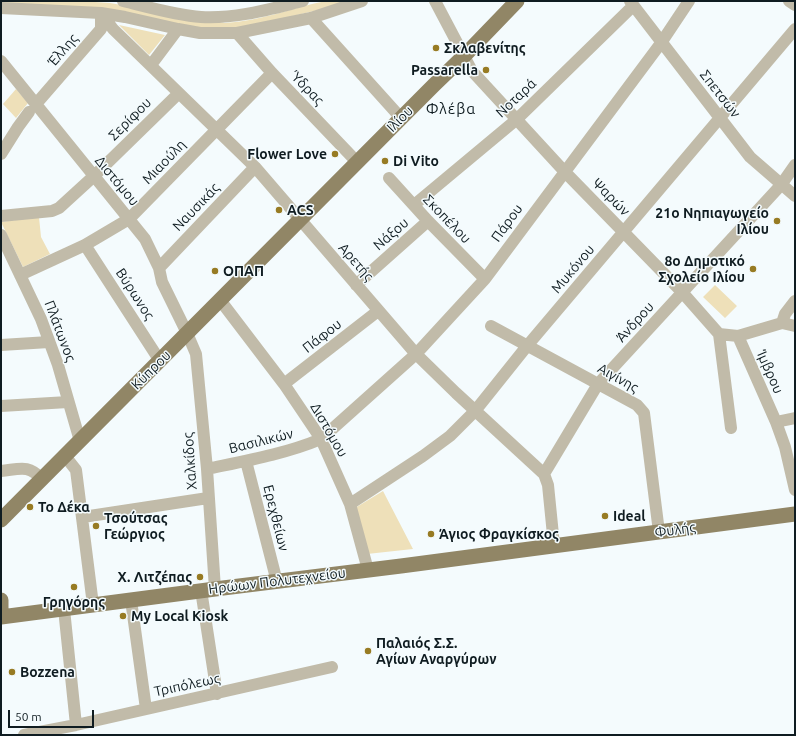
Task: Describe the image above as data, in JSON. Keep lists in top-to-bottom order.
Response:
{
  "streets": {
    "main road": [
      "Ιλίου",
      "Κύπρου",
      "Φυλής",
      "Ηρώων Πολυτεχνείου"
    ],
    "street": [
      "Έλλης",
      "Ύδρας",
      "Σπετσών",
      "Νοταρά",
      "Σερίφου",
      "Μιαούλη",
      "Διστόμου",
      "Ψαρών",
      "Ναυσικάς",
      "Σκοπέλου",
      "Πάρου",
      "Νάξου",
      "Αρετής",
      "Μυκόνου",
      "Βύρωνος",
      "Άνδρου",
      "Πλάτωνος",
      "Πάφου",
      "Ίμβρου",
      "Αιγίνης",
      "Βασιλικών",
      "Χαλκίδος",
      "Ερεχθείων",
      "Τριπόλεως"
    ]
  },
  "crossings": [
    ["Έλλης", "Διστόμου"],
    ["Έλλης", "Αρετής"],
    ["Ύδρας", "Ιλίου"],
    ["Ύδρας", "Μιαούλη"],
    ["Σπετσών", "Νοταρά"],
    ["Σπετσών", "Πάρου"],
    ["Σπετσών", "Μυκόνου"],
    ["Σπετσών", "Άνδρου"],
    ["Νοταρά", "Ψαρών"],
    ["Νοταρά", "Σκοπέλου"],
    ["Σερίφου", "Διστόμου"],
    ["Σερίφου", "Αρετής"],
    ["Ιλίου", "Ψαρών"],
    ["Ιλίου", "Αρετής"],
    ["Ιλίου", "Κύπρου"],
    ["Μιαούλη", "Διστόμου"],
    ["Μιαούλη", "Αρετής"],
    ["Μιαούλη", "Βύρωνος"],
    ["Μιαούλη", "Πλάτωνος"],
    ["Διστόμου", "Ναυσικάς"],
    ["Διστόμου", "Πάρου"],
    ["Διστόμου", "Μυκόνου"],
    ["Διστόμου", "Πάφου"],
    ["Διστόμου", "Κύπρου"],
    ["Διστόμου", "Βασιλικών"],
    ["Διστόμου", "Χαλκίδος"],
    ["Διστόμου", "Ηρώων Πολυτεχνείου"],
    ["Ψαρών", "Πάρου"],
    ["Ψαρών", "Μυκόνου"],
    ["Ψαρών", "Άνδρου"],
    ["Ναυσικάς", "Αρετής"],
    ["Σκοπέλου", "Πάρου"],
    ["Σκοπέλου", "Νάξου"],
    ["Πάρου", "Αρετής"],
    ["Πάρου", "Βασιλικών"],
    ["Νάξου", "Αρετής"],
    ["Αρετής", "Μυκόνου"],
    ["Αρετής", "Άνδρου"],
    ["Αρετής", "Πάφου"],
    ["Αρετής", "Κύπρου"],
    ["Μυκόνου", "Αιγίνης"],
    ["Βύρωνος", "Κύπρου"],
    ["Άνδρου", "Αιγίνης"],
    ["Πλάτωνος", "Κύπρου"],
    ["Κύπρου", "Χαλκίδος"],
    ["Αιγίνης", "Φυλής"],
    ["Βασιλικών", "Χαλκίδος"],
    ["Βασιλικών", "Ερεχθείων"],
    ["Χαλκίδος", "Ηρώων Πολυτεχνείου"],
    ["Χαλκίδος", "Τριπόλεως"],
    ["Ερεχθείων", "Ηρώων Πολυτεχνείου"],
    ["Φυλής", "Ηρώων Πολυτεχνείου"]
  ],
  "districts": ["Φλέβα"],
  "places": [
    "Σκλαβενίτης",
    "Passarella",
    "Flower Love",
    "Di Vito",
    "ACS",
    "21ο Νηπιαγωγείο Ιλίου",
    "8ο Δημοτικό Σχολείο Ιλίου",
    "ΟΠΑΠ",
    "Το Δέκα",
    "Ideal",
    "Τσούτσας Γεώργιος",
    "Άγιος Φραγκίσκος",
    "Χ. Λιτζέπας",
    "Γρηγόρης",
    "My Local Kiosk",
    "Παλαιός Σ.Σ. Αγίων Αναργύρων",
    "Bozzena"
  ],
  "scale_bar": "50 m"
}
